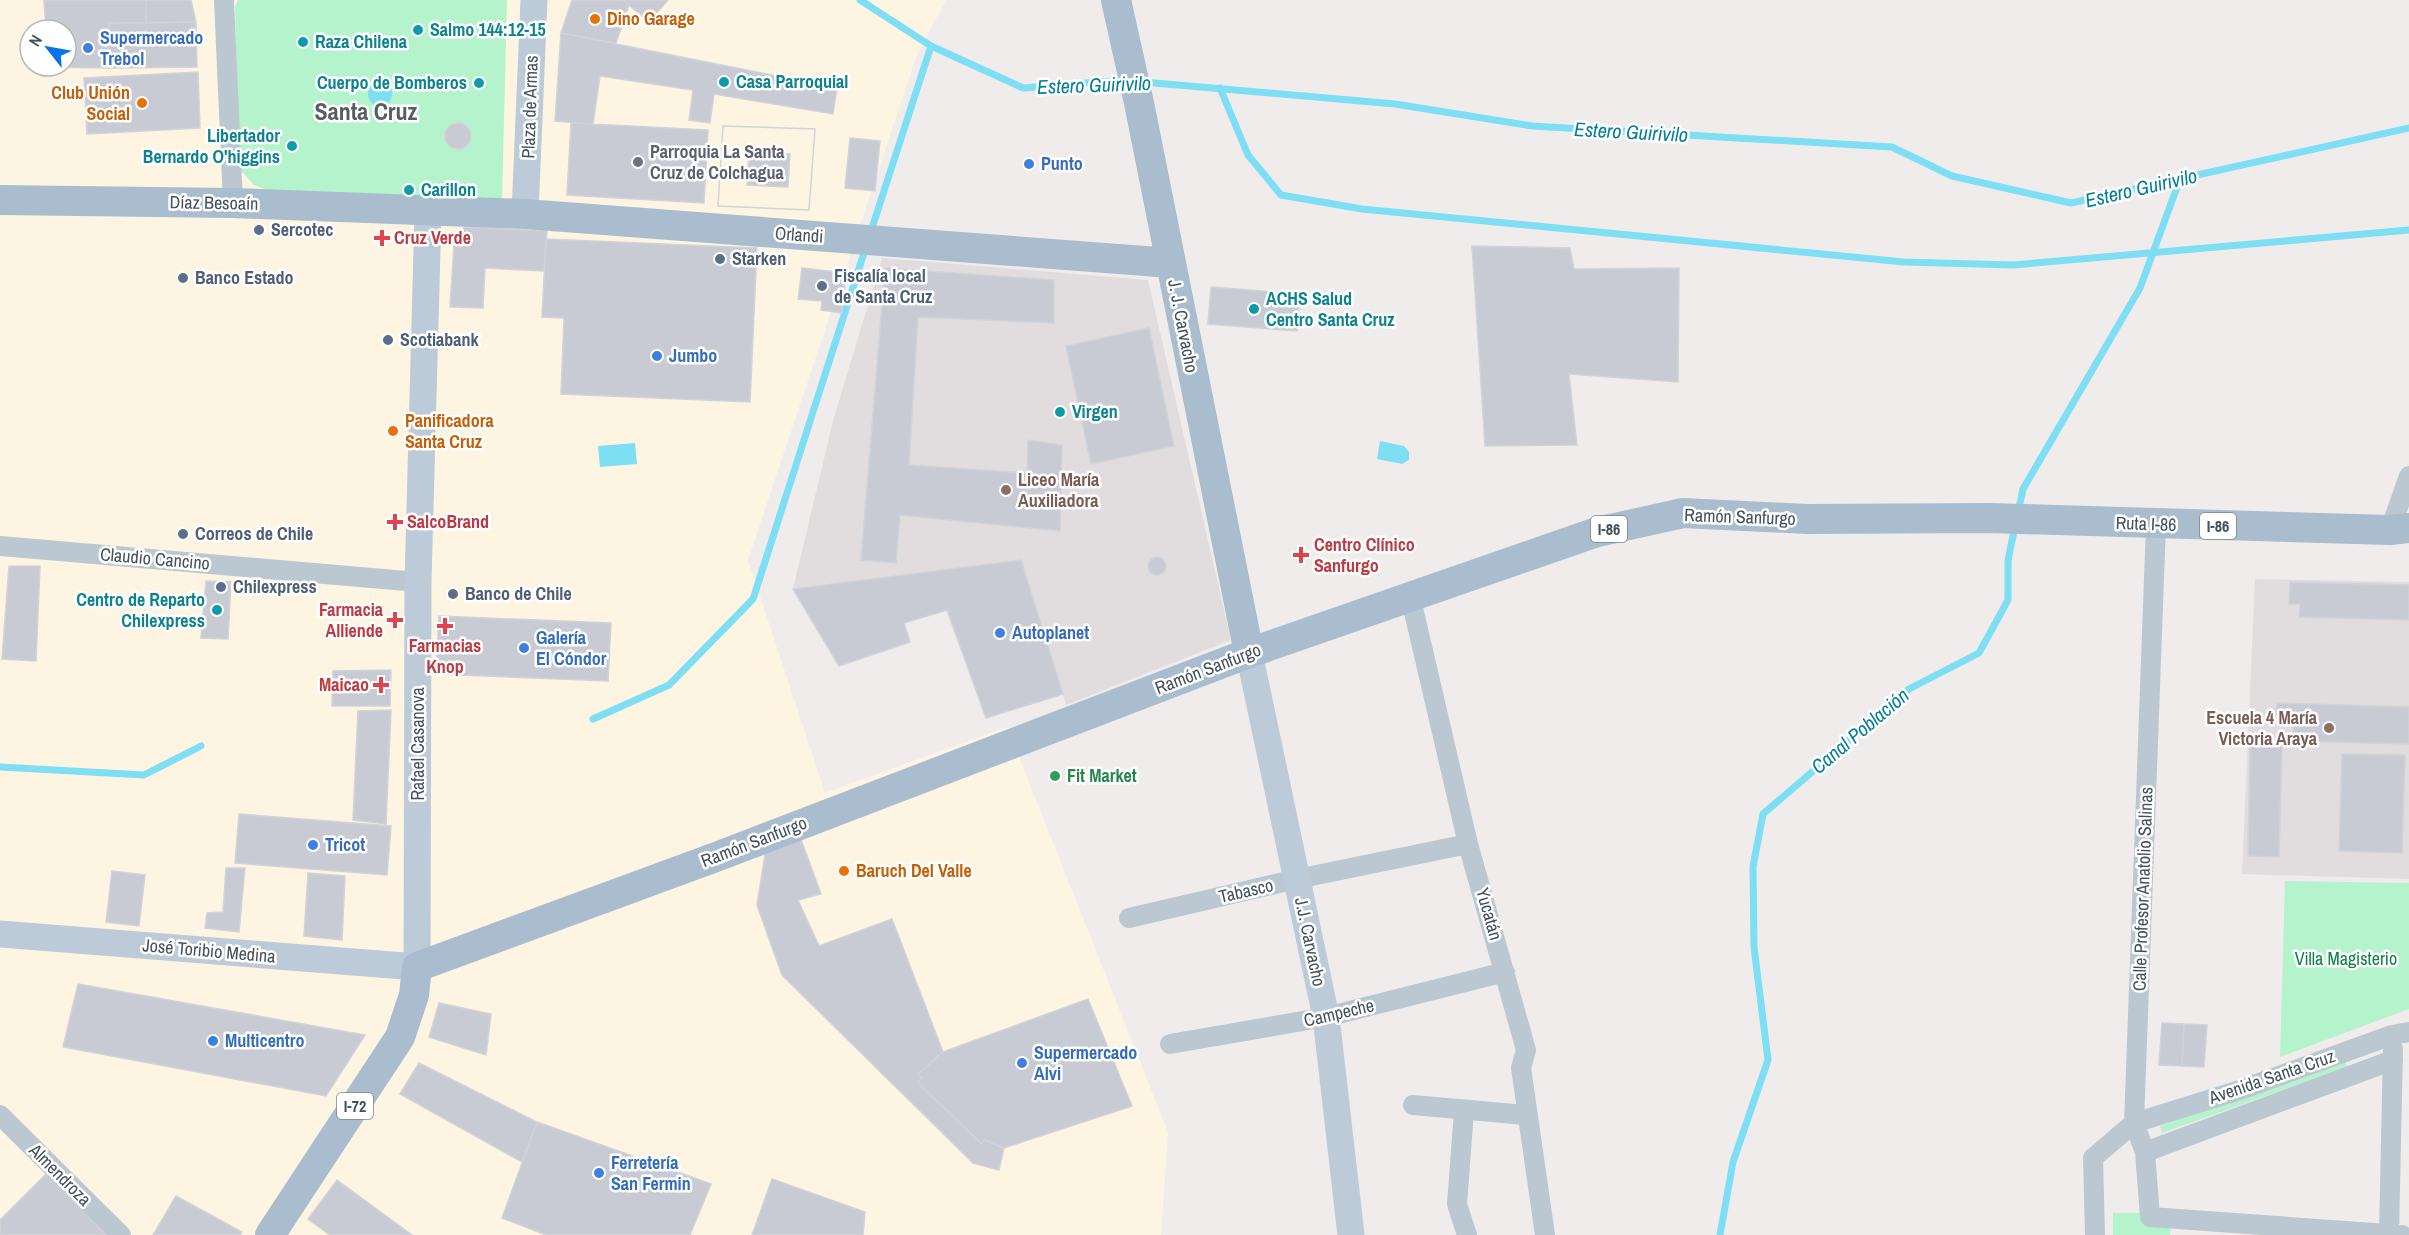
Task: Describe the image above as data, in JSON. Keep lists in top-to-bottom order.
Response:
{
  "streets": {
    "main road": [
      "Plaza de Armas",
      "Díaz Besoaín",
      "Orlandi",
      "J. J. Carvacho",
      "Ramón Sanfurgo",
      "Ruta I-86",
      "I-86",
      "Rafael Casanova",
      "J.J. Carvacho",
      "José Toribio Medina",
      "I-72"
    ],
    "street": [
      "Claudio Cancino",
      "Calle Profesor Anatolio Salinas",
      "Tabasco",
      "Yucatán",
      "Campeche",
      "Avenida Santa Cruz",
      "Almendroza"
    ]
  },
  "crossings": [
    ["Plaza de Armas", "Orlandi"],
    ["Díaz Besoaín", "Orlandi"],
    ["Díaz Besoaín", "Rafael Casanova"],
    ["Orlandi", "J. J. Carvacho"],
    ["Orlandi", "Rafael Casanova"],
    ["J. J. Carvacho", "Ramón Sanfurgo"],
    ["J. J. Carvacho", "J.J. Carvacho"],
    ["Ramón Sanfurgo", "Ruta I-86"],
    ["Ramón Sanfurgo", "Rafael Casanova"],
    ["Ramón Sanfurgo", "Yucatán"],
    ["Ramón Sanfurgo", "J.J. Carvacho"],
    ["Ramón Sanfurgo", "José Toribio Medina"],
    ["Ruta I-86", "Calle Profesor Anatolio Salinas"],
    ["Claudio Cancino", "Rafael Casanova"],
    ["Rafael Casanova", "José Toribio Medina"],
    ["Calle Profesor Anatolio Salinas", "Avenida Santa Cruz"],
    ["Tabasco", "Yucatán"],
    ["Tabasco", "J.J. Carvacho"],
    ["Yucatán", "Campeche"],
    ["J.J. Carvacho", "Campeche"]
  ],
  "districts": ["Santa Cruz"],
  "water": ["Estero Guirivilo", "Canal Población"],
  "parks": ["Villa Magisterio"],
  "places": {
    "other": [
      "Dino Garage",
      "Salmo 144:12-15",
      "Raza Chilena",
      "Supermercado Trebol",
      "Casa Parroquial",
      "Cuerpo de Bomberos",
      "Club Unión Social",
      "Libertador Bernardo O'higgins",
      "Parroquia La Santa Cruz de Colchagua",
      "Punto",
      "Carillon",
      "Sercotec",
      "Starken",
      "Banco Estado",
      "Fiscalía local de Santa Cruz",
      "ACHS Salud Centro Santa Cruz",
      "Scotiabank",
      "Jumbo",
      "Virgen",
      "Panificadora Santa Cruz",
      "Liceo María Auxiliadora",
      "Correos de Chile",
      "Chilexpress",
      "Banco de Chile",
      "Centro de Reparto Chilexpress",
      "Autoplanet",
      "Galería El Cóndor",
      "Escuela 4 María Victoria Araya",
      "Fit Market",
      "Tricot",
      "Baruch Del Valle",
      "Multicentro",
      "Supermercado Alvi",
      "Ferretería San Fermin"
    ],
    "health": [
      "Cruz Verde",
      "SalcoBrand",
      "Centro Clínico Sanfurgo",
      "Farmacia Alliende",
      "Farmacias Knop",
      "Maicao"
    ]
  },
  "north": "top left"
}
